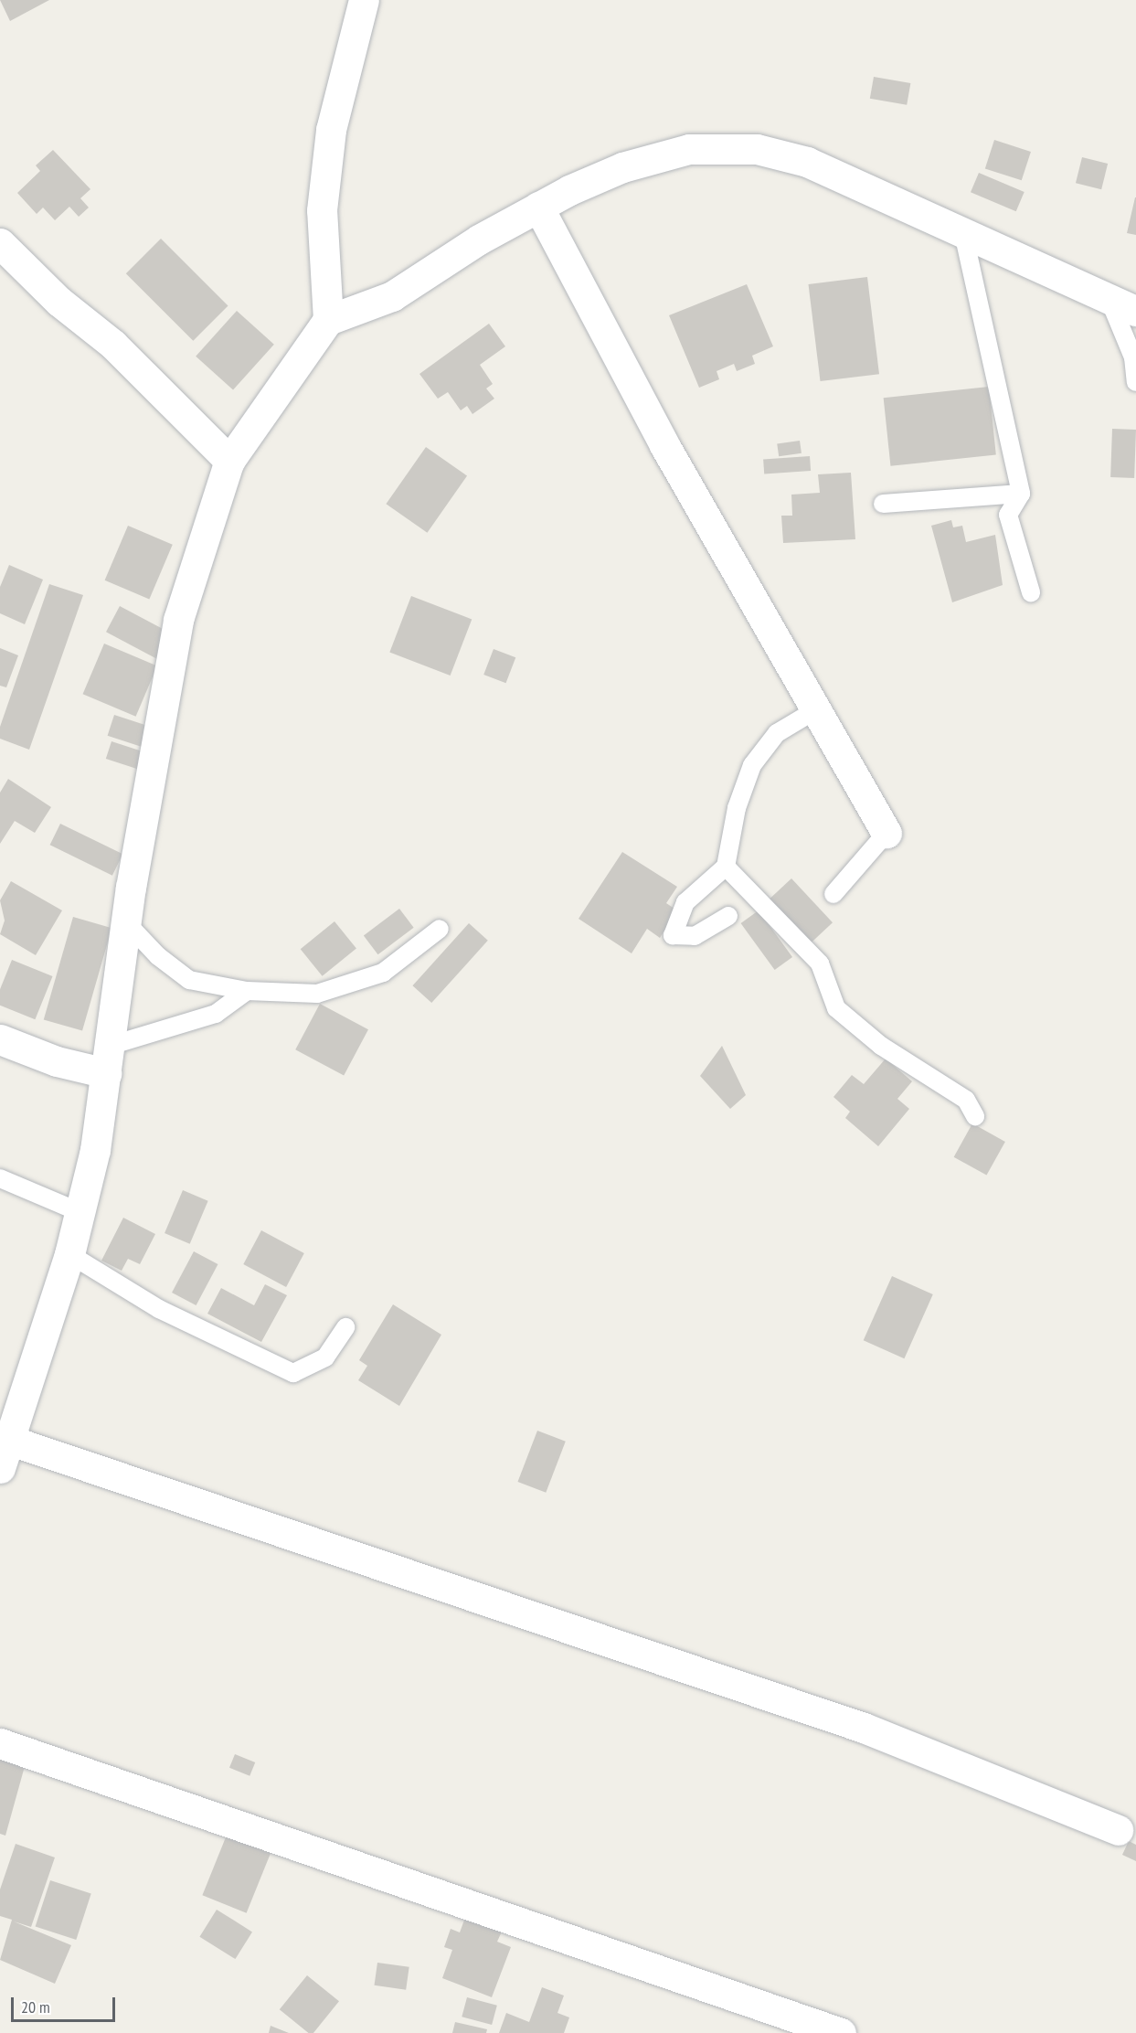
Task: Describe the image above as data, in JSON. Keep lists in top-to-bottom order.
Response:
{
  "scale_bar": "20 m"
}
